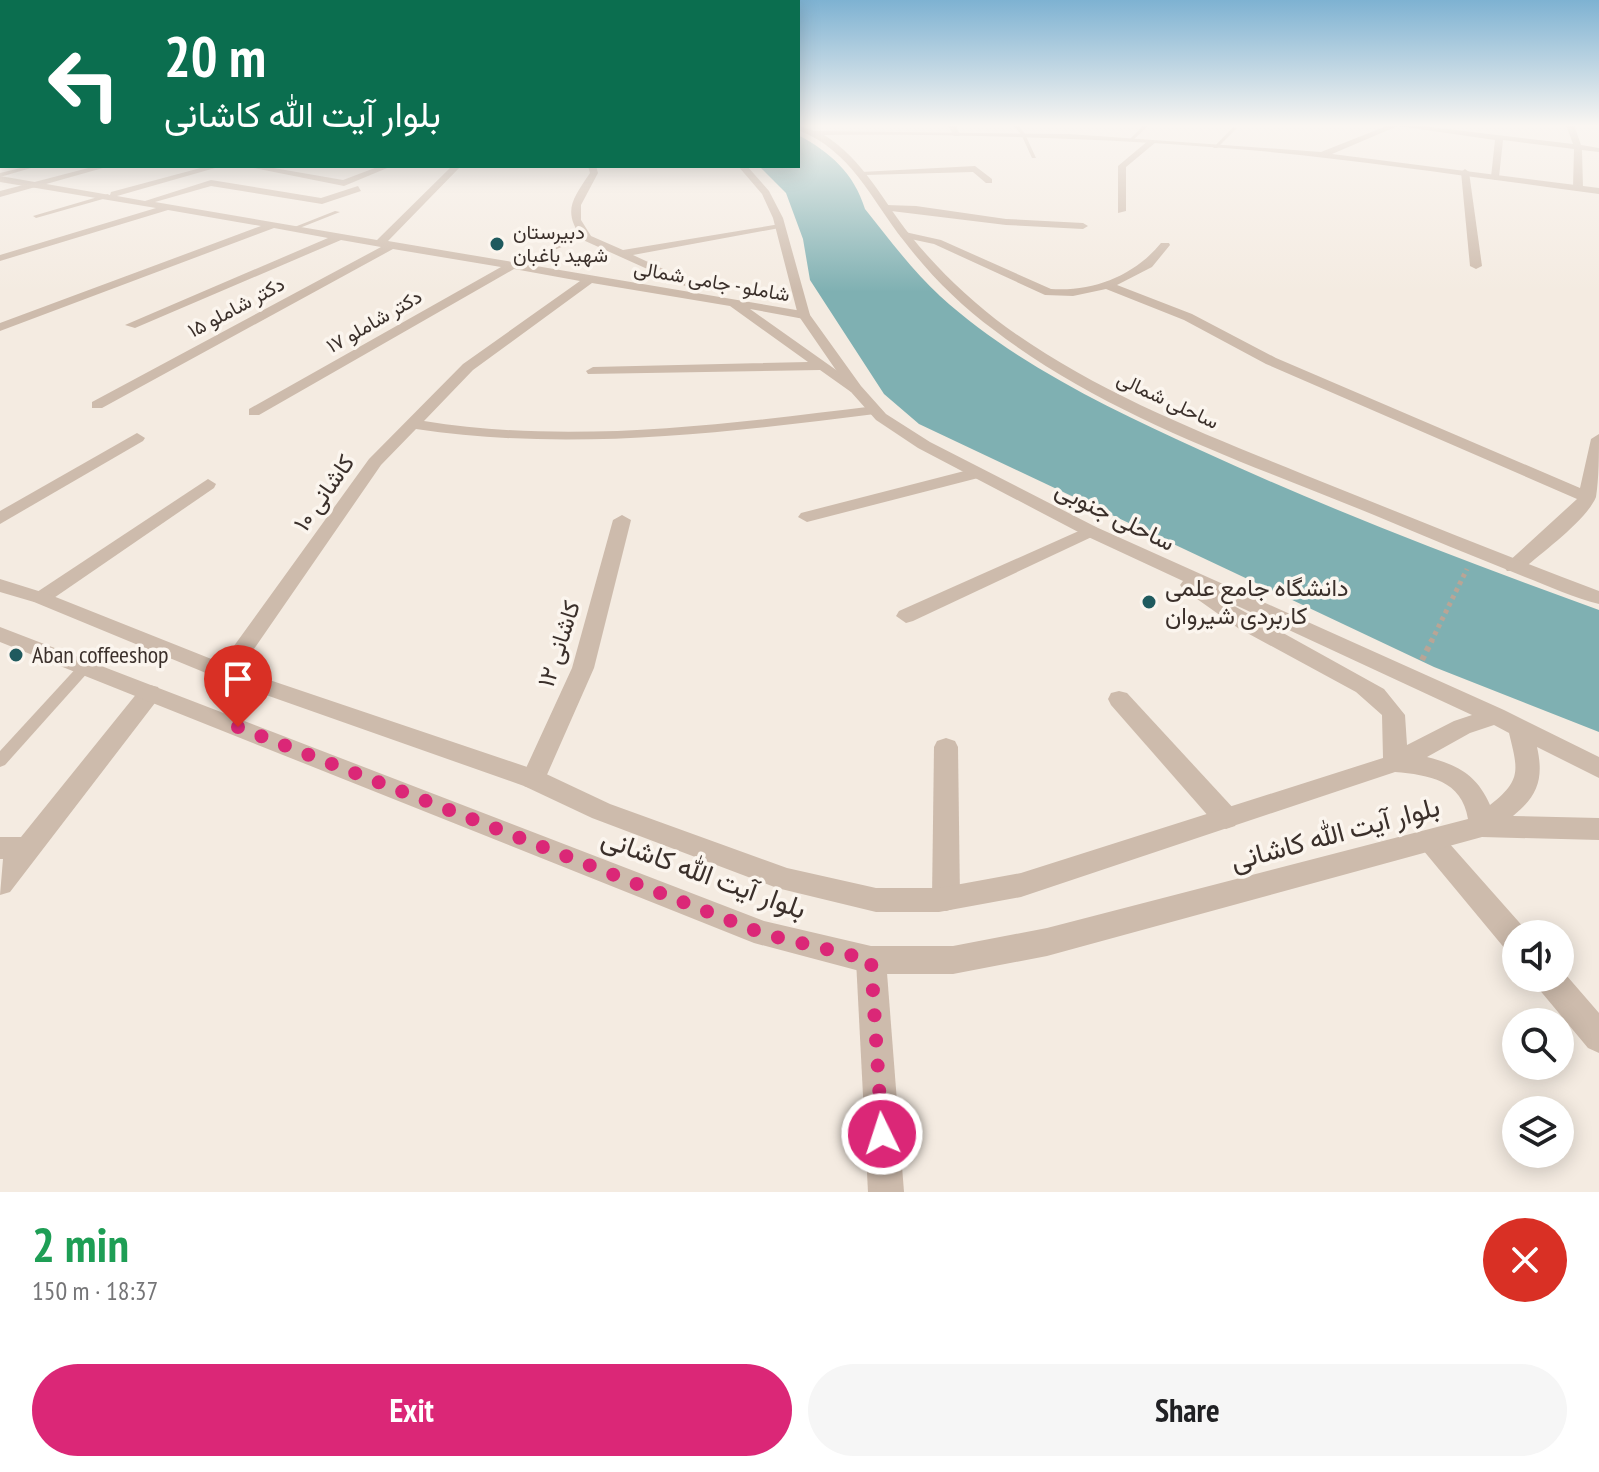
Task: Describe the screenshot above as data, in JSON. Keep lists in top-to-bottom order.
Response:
{
  "streets": {
    "street": [
      "شاملو - جامی شمالی",
      "دکتر شاملو ۱۵",
      "دکتر شاملو ۱۷",
      "ساحلی شمالی",
      "کاشانی ۱۰",
      "ساحلی جنوبی",
      "کاشانی ۱۲",
      "بلوار آیت الله کاشانی"
    ]
  },
  "crossings": [
    ["شاملو - جامی شمالی", "دکتر شاملو ۱۵"],
    ["شاملو - جامی شمالی", "دکتر شاملو ۱۷"],
    ["شاملو - جامی شمالی", "کاشانی ۱۰"],
    ["شاملو - جامی شمالی", "ساحلی جنوبی"],
    ["کاشانی ۱۰", "بلوار آیت الله کاشانی"],
    ["ساحلی جنوبی", "بلوار آیت الله کاشانی"],
    ["کاشانی ۱۲", "بلوار آیت الله کاشانی"]
  ],
  "places": ["دبیرستان شهید باغبان", "دانشگاه جامع علمی کاربردی شیروان", "Aban coffeeshop"],
  "page": {
    "turn": ["20 m", "بلوار آیت الله کاشانی"],
    "heading": ["2 min", "150 m · 18:37"],
    "buttons": ["Exit", "Share"]
  }
}
